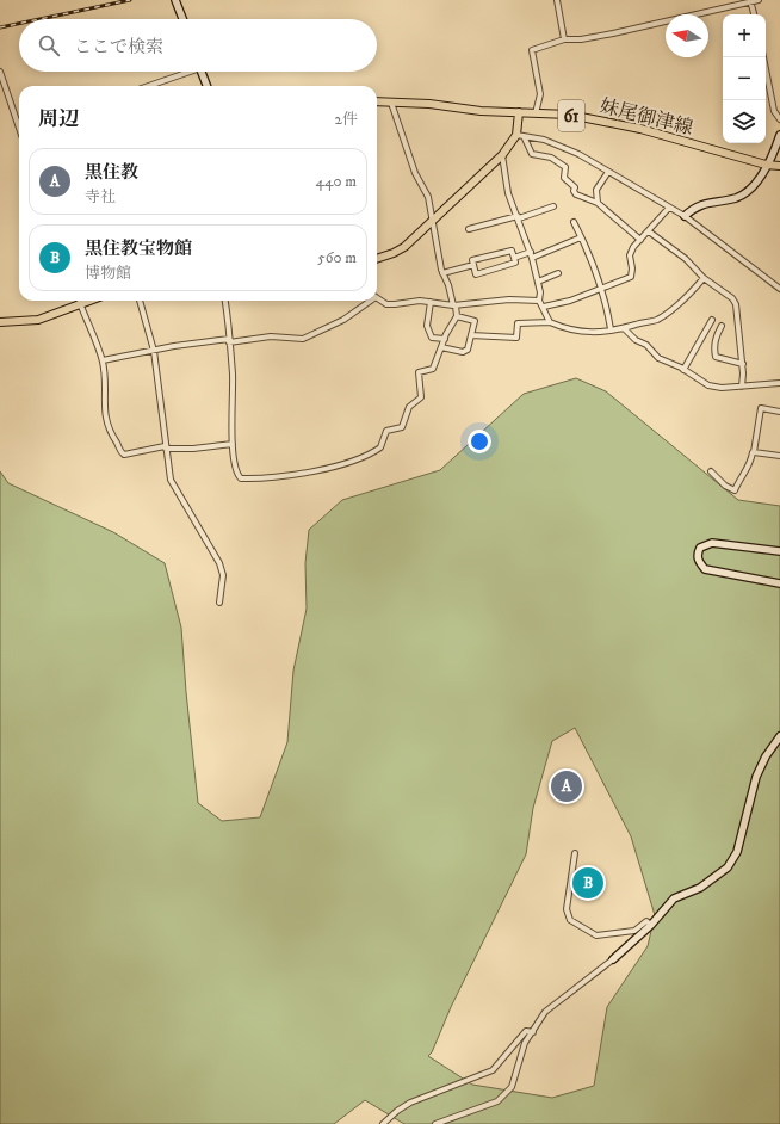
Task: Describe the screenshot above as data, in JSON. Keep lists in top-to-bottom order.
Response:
{
  "streets": {
    "main road": ["61", "妹尾御津線"]
  },
  "north": "left",
  "page": {
    "map_buttons": ["+", "−"],
    "search": "ここで検索",
    "heading": ["周辺", "2件"],
    "list": [
      {
        "mark": "A",
        "name": "黒住教",
        "note": "寺社",
        "value": "440 m"
      },
      {
        "mark": "B",
        "name": "黒住教宝物館",
        "note": "博物館",
        "value": "560 m"
      }
    ],
    "pins": ["A", "B"]
  }
}
